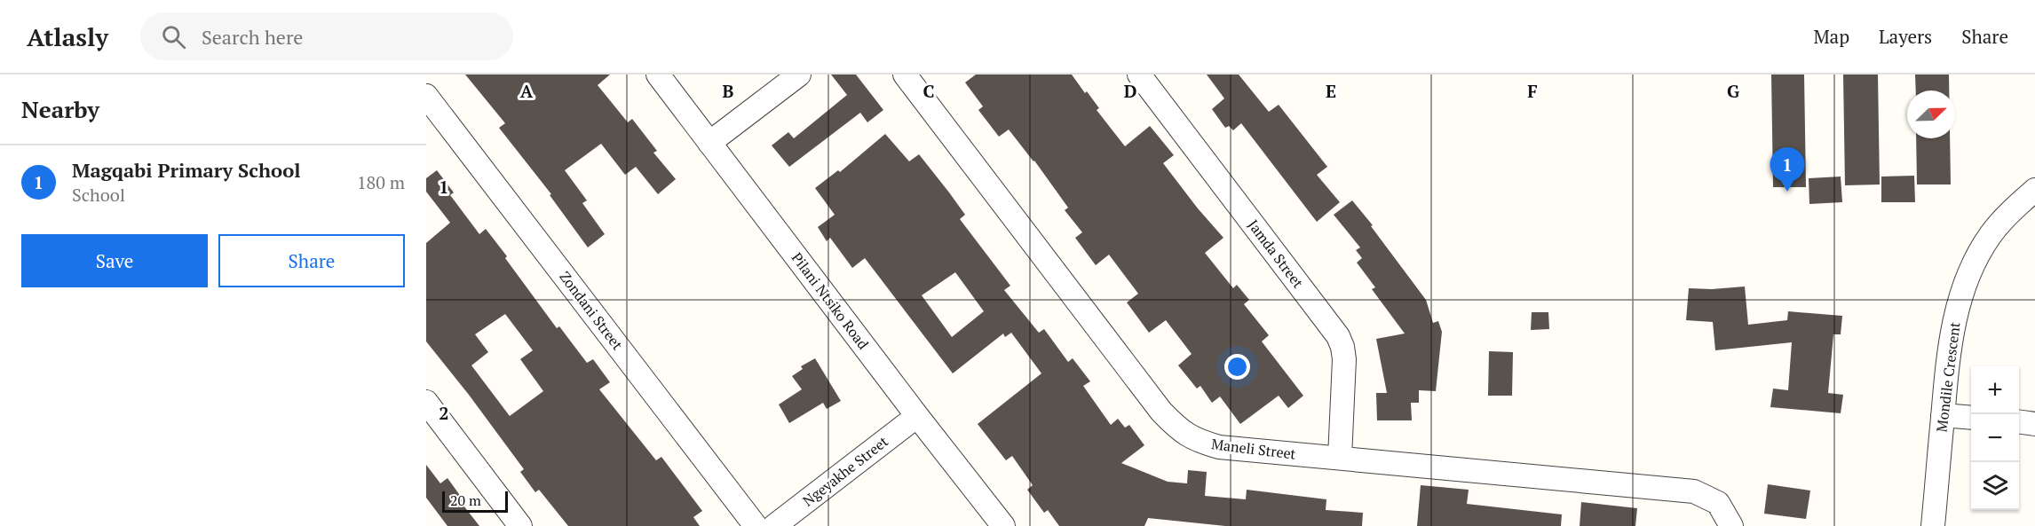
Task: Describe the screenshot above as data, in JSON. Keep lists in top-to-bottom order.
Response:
{
  "streets": {
    "street": [
      "Jamda Street",
      "Pilani Ntsiko Road",
      "Zondani Street",
      "Mondile Crescent",
      "Maneli Street",
      "Ngeyakhe Street"
    ]
  },
  "crossings": [
    ["Jamda Street", "Maneli Street"],
    ["Pilani Ntsiko Road", "Ngeyakhe Street"]
  ],
  "scale_bar": "20 m",
  "north": "top right",
  "page": {
    "header": "Atlasly",
    "search": "Search here",
    "nav": ["Map", "Layers", "Share"],
    "heading": "Nearby",
    "list": [
      {
        "mark": "1",
        "name": "Magqabi Primary School",
        "note": "School",
        "value": "180 m"
      }
    ],
    "pins": "1",
    "buttons": ["Save", "Share"],
    "map_buttons": ["+", "−"],
    "scale": "20 m"
  },
  "grid": {
    "columns": [
      "A",
      "B",
      "C",
      "D",
      "E",
      "F",
      "G"
    ],
    "rows": ["1", "2"]
  }
}
